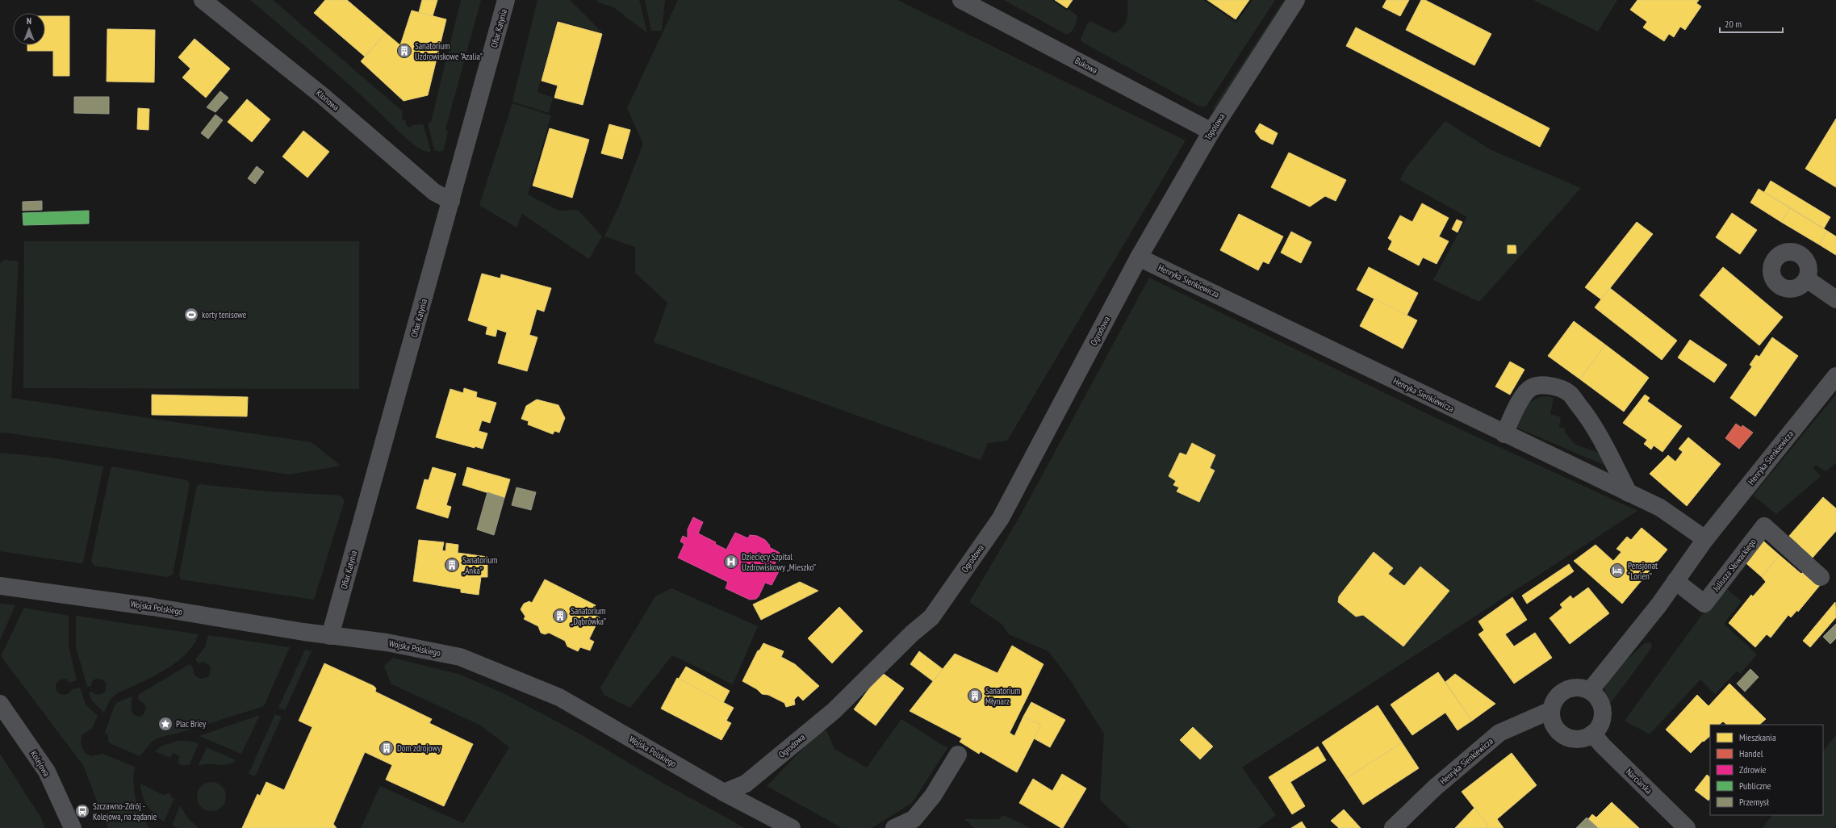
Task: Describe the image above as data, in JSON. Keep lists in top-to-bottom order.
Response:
{
  "streets": {
    "street": [
      "Ofiar Katynia",
      "Bukowa",
      "Klonowa",
      "Topolowa",
      "Henryka Sienkiewicza",
      "Ogrodowa",
      "Juliusza Słowackiego",
      "Wojska Polskiego",
      "Kolejowa",
      "Narciarska"
    ]
  },
  "crossings": [
    ["Ofiar Katynia", "Klonowa"],
    ["Ofiar Katynia", "Wojska Polskiego"],
    ["Bukowa", "Topolowa"],
    ["Topolowa", "Henryka Sienkiewicza"],
    ["Topolowa", "Ogrodowa"],
    ["Henryka Sienkiewicza", "Ogrodowa"],
    ["Henryka Sienkiewicza", "Juliusza Słowackiego"],
    ["Henryka Sienkiewicza", "Narciarska"],
    ["Ogrodowa", "Wojska Polskiego"]
  ],
  "places": {
    "building": [
      "Sanatorium Uzdrowiskowe \"Azalia\"",
      "Sanatorium „Anka”",
      "Sanatorium „Dąbrówka”",
      "Sanatorium Młynarz",
      "Dom zdrojowy"
    ],
    "sports": ["korty tenisowe"],
    "hospital": ["Dziecięcy Szpital Uzdrowiskowy „Mieszko”"],
    "hotel": ["Pensjonat “Lorien”"],
    "place": ["Plac Briey"],
    "bus stop": ["Szczawno-Zdrój - Kolejowa, na żądanie"]
  },
  "legend": [
    "Mieszkania",
    "Handel",
    "Zdrowie",
    "Publiczne",
    "Przemysł"
  ],
  "scale_bar": "20 m",
  "north": "top"
}
